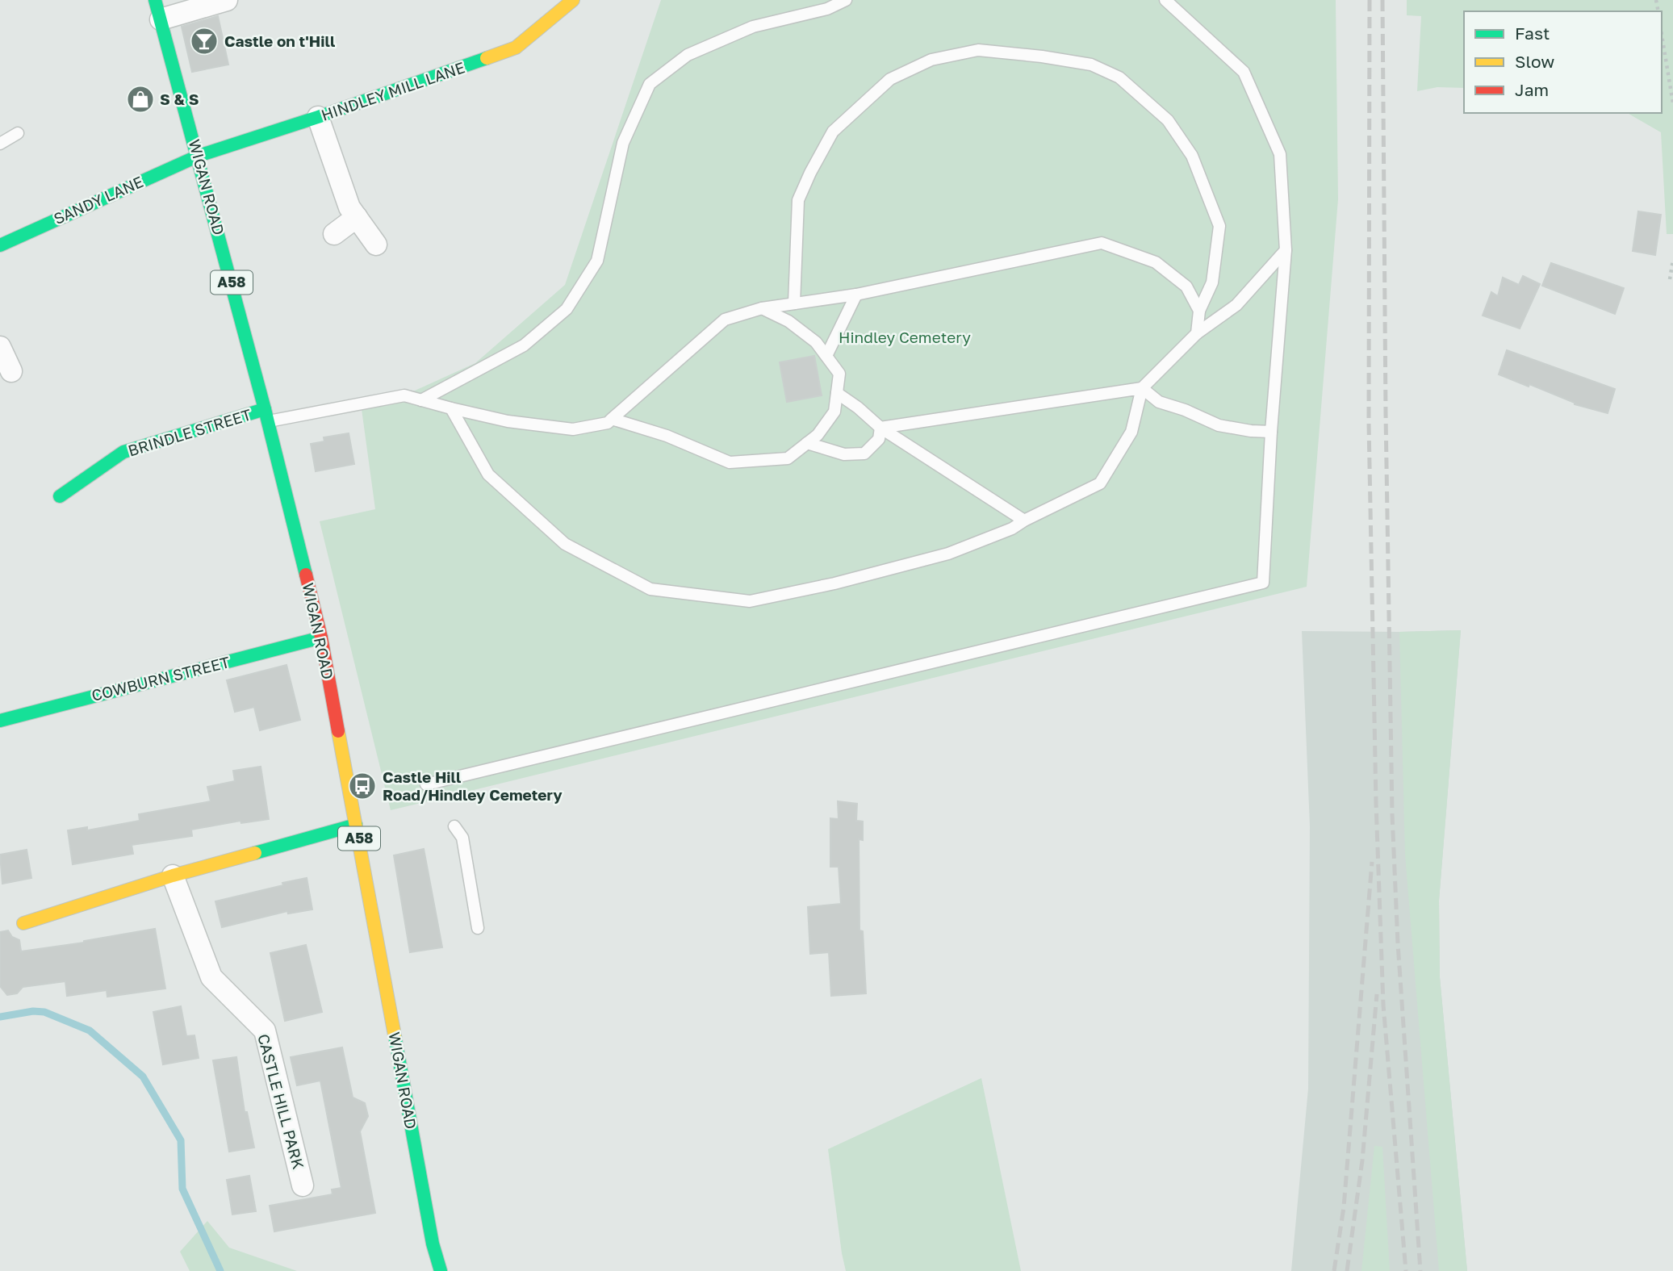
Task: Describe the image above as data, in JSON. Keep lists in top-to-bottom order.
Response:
{
  "streets": {
    "main road": [
      "HINDLEY MILL LANE",
      "WIGAN ROAD",
      "SANDY LANE",
      "A58",
      "BRINDLE STREET",
      "COWBURN STREET"
    ],
    "street": ["CASTLE HILL PARK"]
  },
  "crossings": [
    ["HINDLEY MILL LANE", "WIGAN ROAD"],
    ["HINDLEY MILL LANE", "SANDY LANE"],
    ["WIGAN ROAD", "SANDY LANE"],
    ["WIGAN ROAD", "BRINDLE STREET"],
    ["WIGAN ROAD", "COWBURN STREET"]
  ],
  "parks": ["Hindley Cemetery"],
  "places": {
    "bar": ["Castle on t'Hill"],
    "shop": ["S & S"],
    "bus stop": ["Castle Hill Road/Hindley Cemetery"]
  },
  "legend": ["Fast", "Slow", "Jam"]
}
